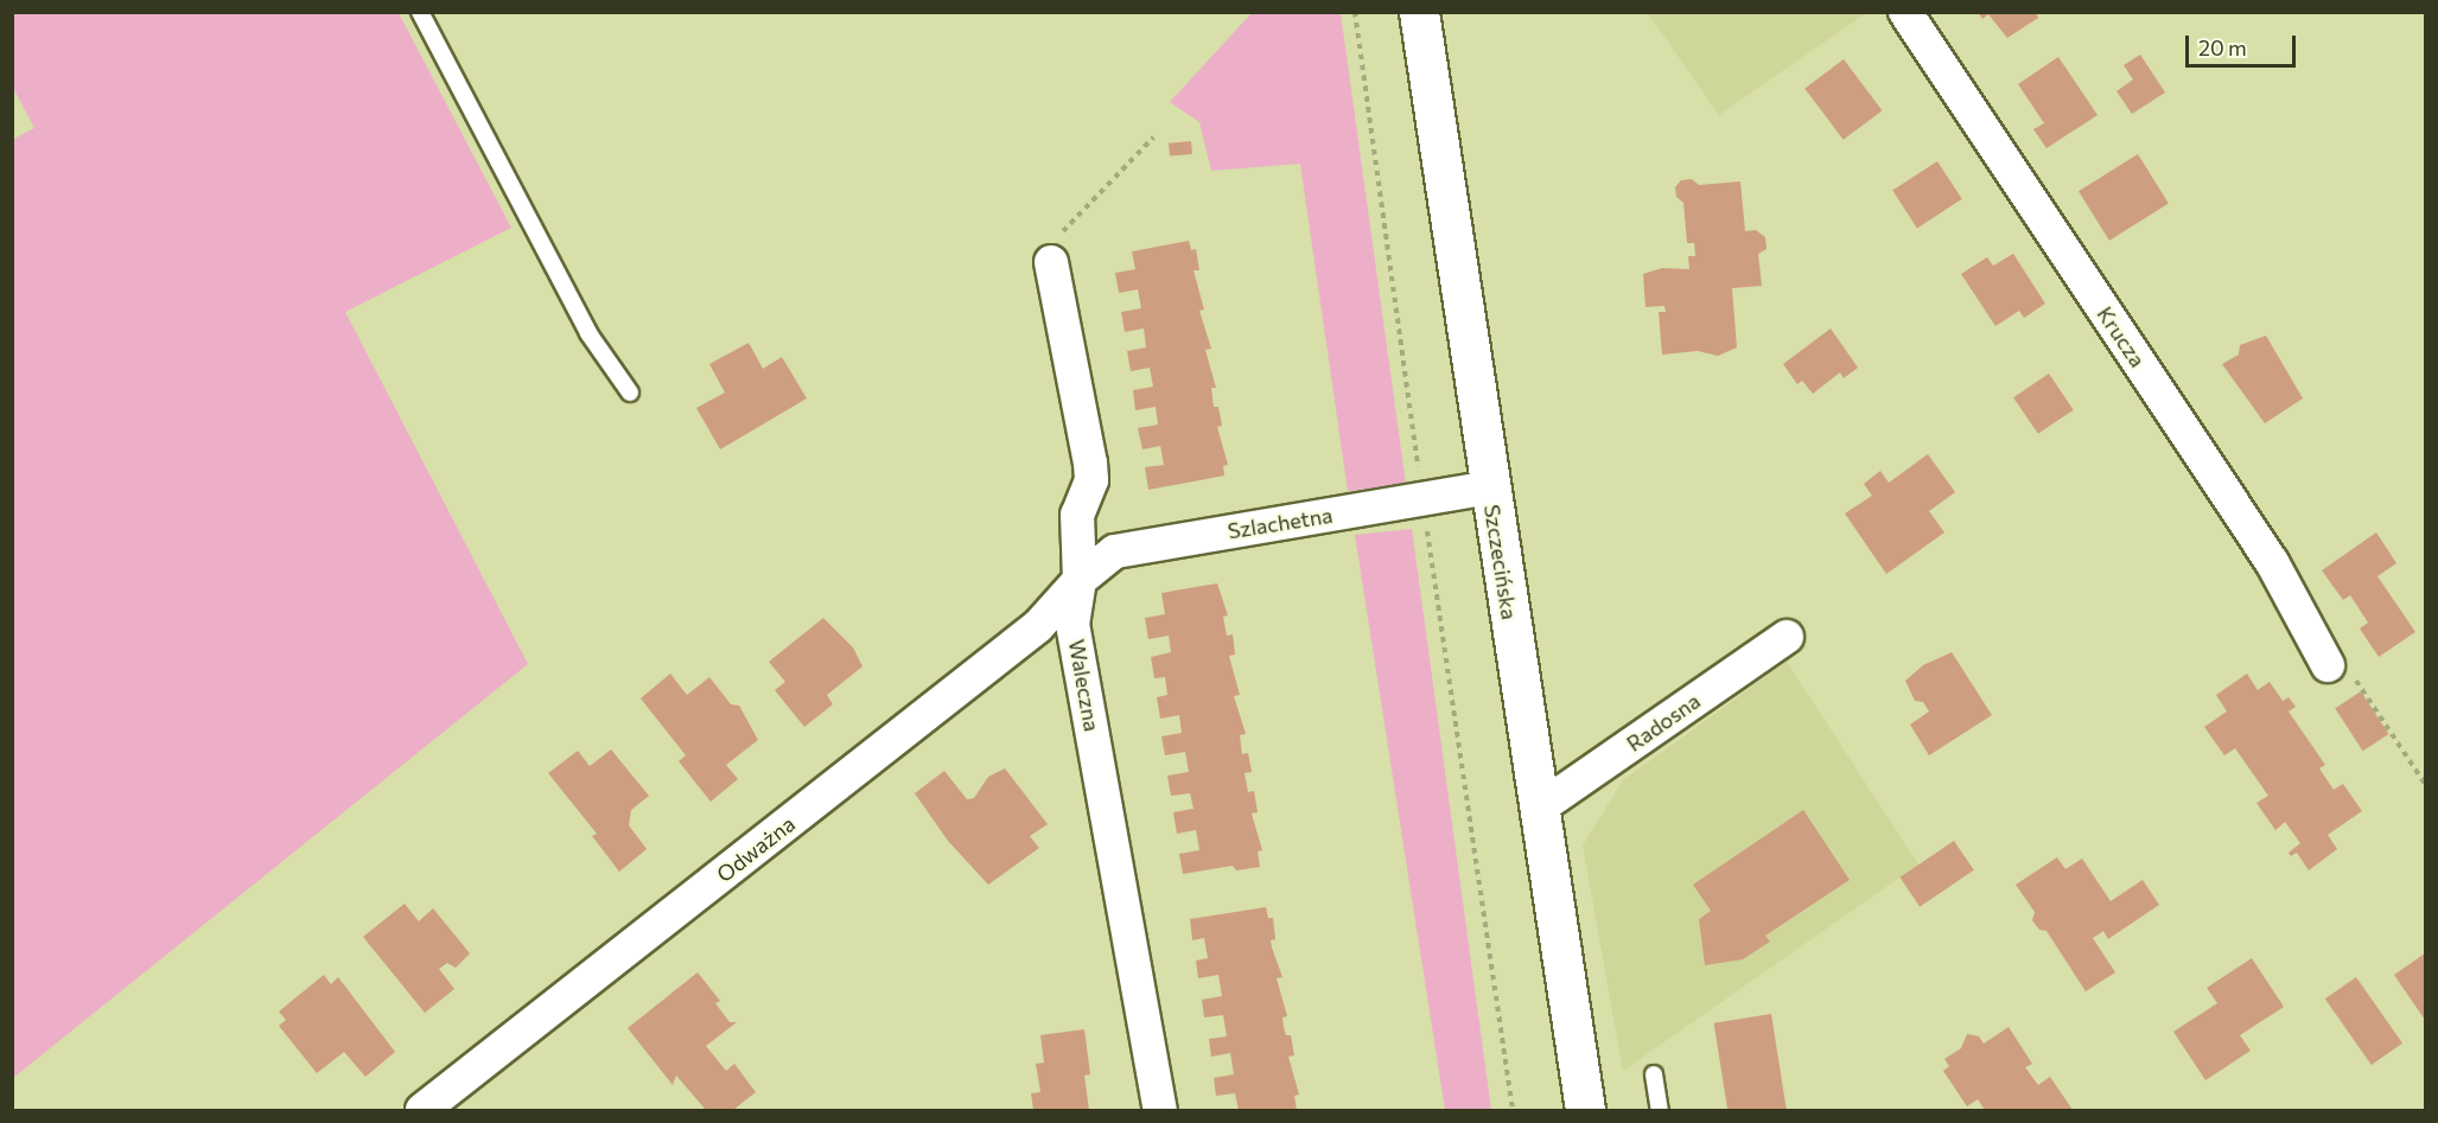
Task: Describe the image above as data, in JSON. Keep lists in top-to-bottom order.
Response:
{
  "streets": {
    "main road": ["Szczecińska"],
    "street": [
      "Krucza",
      "Szlachetna",
      "Waleczna",
      "Radosna",
      "Odważna"
    ]
  },
  "crossings": [
    ["Szlachetna", "Szczecińska"],
    ["Szlachetna", "Waleczna"],
    ["Szlachetna", "Odważna"],
    ["Szczecińska", "Radosna"],
    ["Waleczna", "Odważna"]
  ],
  "scale_bar": "20 m"
}
